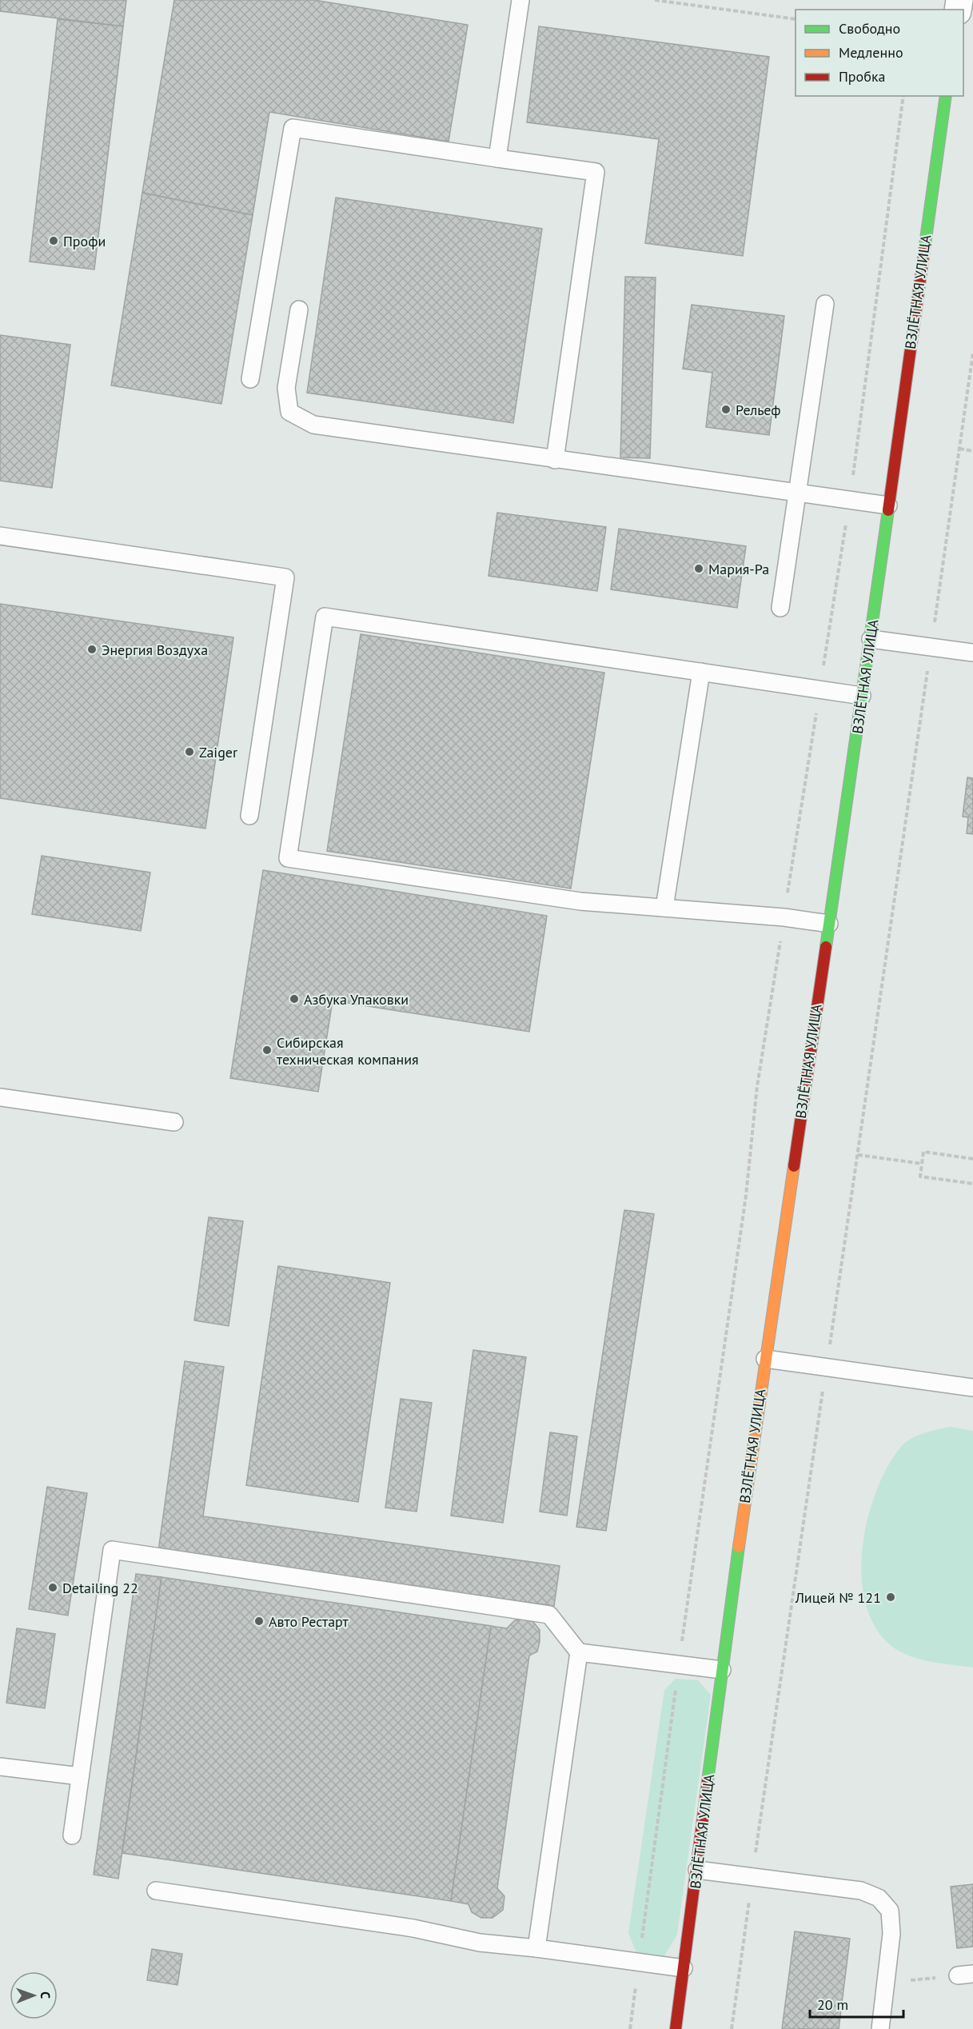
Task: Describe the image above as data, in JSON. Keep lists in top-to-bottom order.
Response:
{
  "streets": {
    "street": ["ВЗЛЁТНАЯ УЛИЦА"]
  },
  "places": [
    "Профи",
    "Рельеф",
    "Мария-Ра",
    "Энергия Воздуха",
    "Zaiger",
    "Азбука Упаковки",
    "Сибирская техническая компания",
    "Detailing 22",
    "Лицей № 121",
    "Авто Рестарт"
  ],
  "legend": ["Свободно", "Медленно", "Пробка"],
  "scale_bar": "20 m",
  "north": "right"
}
